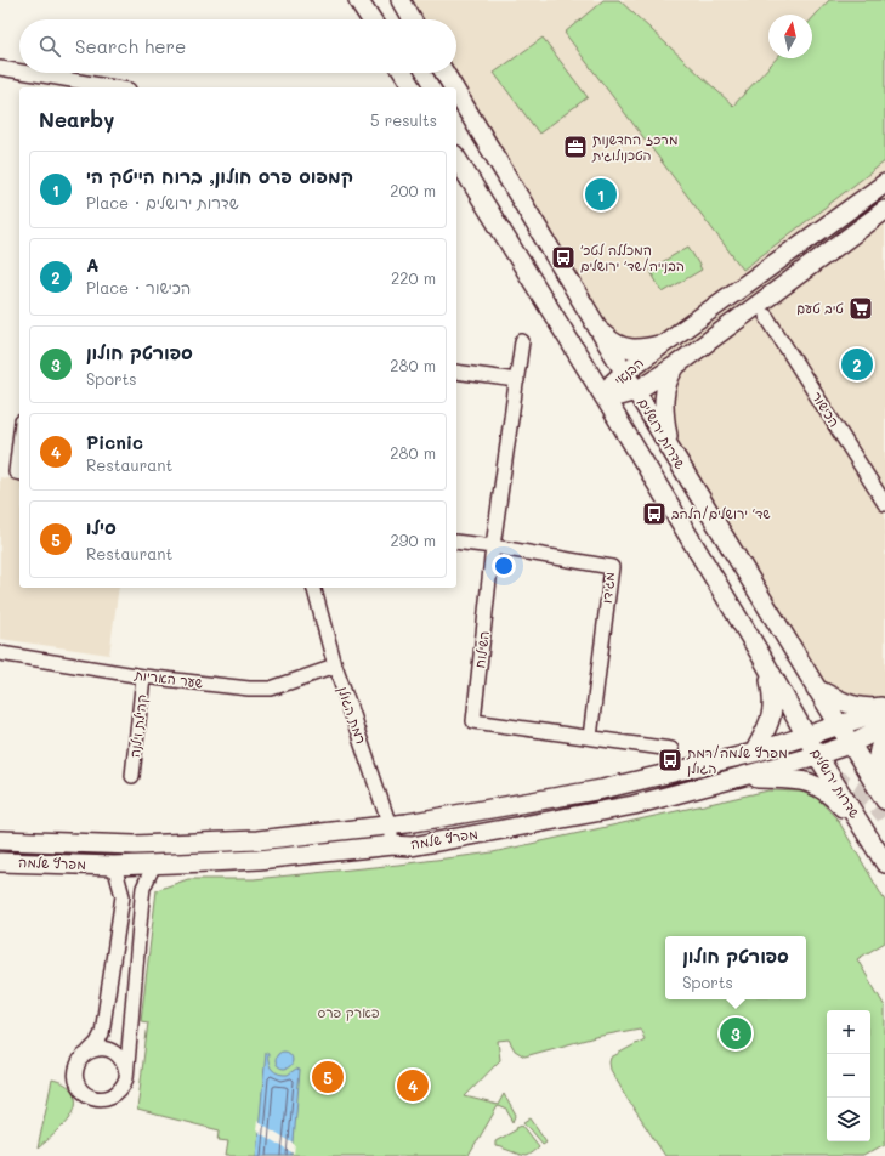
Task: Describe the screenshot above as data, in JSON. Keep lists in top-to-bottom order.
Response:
{
  "streets": {
    "main road": ["הבנאי", "שדרות ירושלים", "מפרץ שלמה"],
    "street": [
      "הכישור",
      "מגידו",
      "השילוח",
      "שער האריות",
      "רמת הגולן",
      "קהילת וילנה"
    ]
  },
  "crossings": [
    ["הבנאי", "שדרות ירושלים"],
    ["שדרות ירושלים", "מפרץ שלמה"],
    ["מגידו", "השילוח"],
    ["שער האריות", "רמת הגולן"],
    ["שער האריות", "קהילת וילנה"],
    ["רמת הגולן", "מפרץ שלמה"]
  ],
  "parks": ["פארק פרס"],
  "places": {
    "office": ["מרכז החדשנות הטכנולוגית"],
    "bus stop": ["המכללה לטכ׳ הבנייה/שד׳ ירושלים", "שד׳ ירושלים/הלהב", "מפרץ שלמה/רמת הגולן"],
    "supermarket": ["טיב טעם"]
  },
  "north": "top",
  "page": {
    "search": "Search here",
    "heading": ["Nearby", "5 results"],
    "list": [
      {
        "mark": "1",
        "name": "קמפוס פרס חולון, ברוח הייטק הי",
        "note": "Place · שדרות ירושלים",
        "value": "200 m"
      },
      {
        "mark": "2",
        "name": "A",
        "note": "Place · הכישור",
        "value": "220 m"
      },
      {
        "mark": "3",
        "name": "ספורטק חולון",
        "note": "Sports",
        "value": "280 m"
      },
      {
        "mark": "4",
        "name": "Picnic",
        "note": "Restaurant",
        "value": "280 m"
      },
      {
        "mark": "5",
        "name": "סילו",
        "note": "Restaurant",
        "value": "290 m"
      }
    ],
    "pins": [
      "1",
      "2",
      "3",
      "5",
      "4"
    ],
    "popup": ["ספורטק חולון", "Sports"],
    "map_buttons": ["+", "−"]
  }
}
